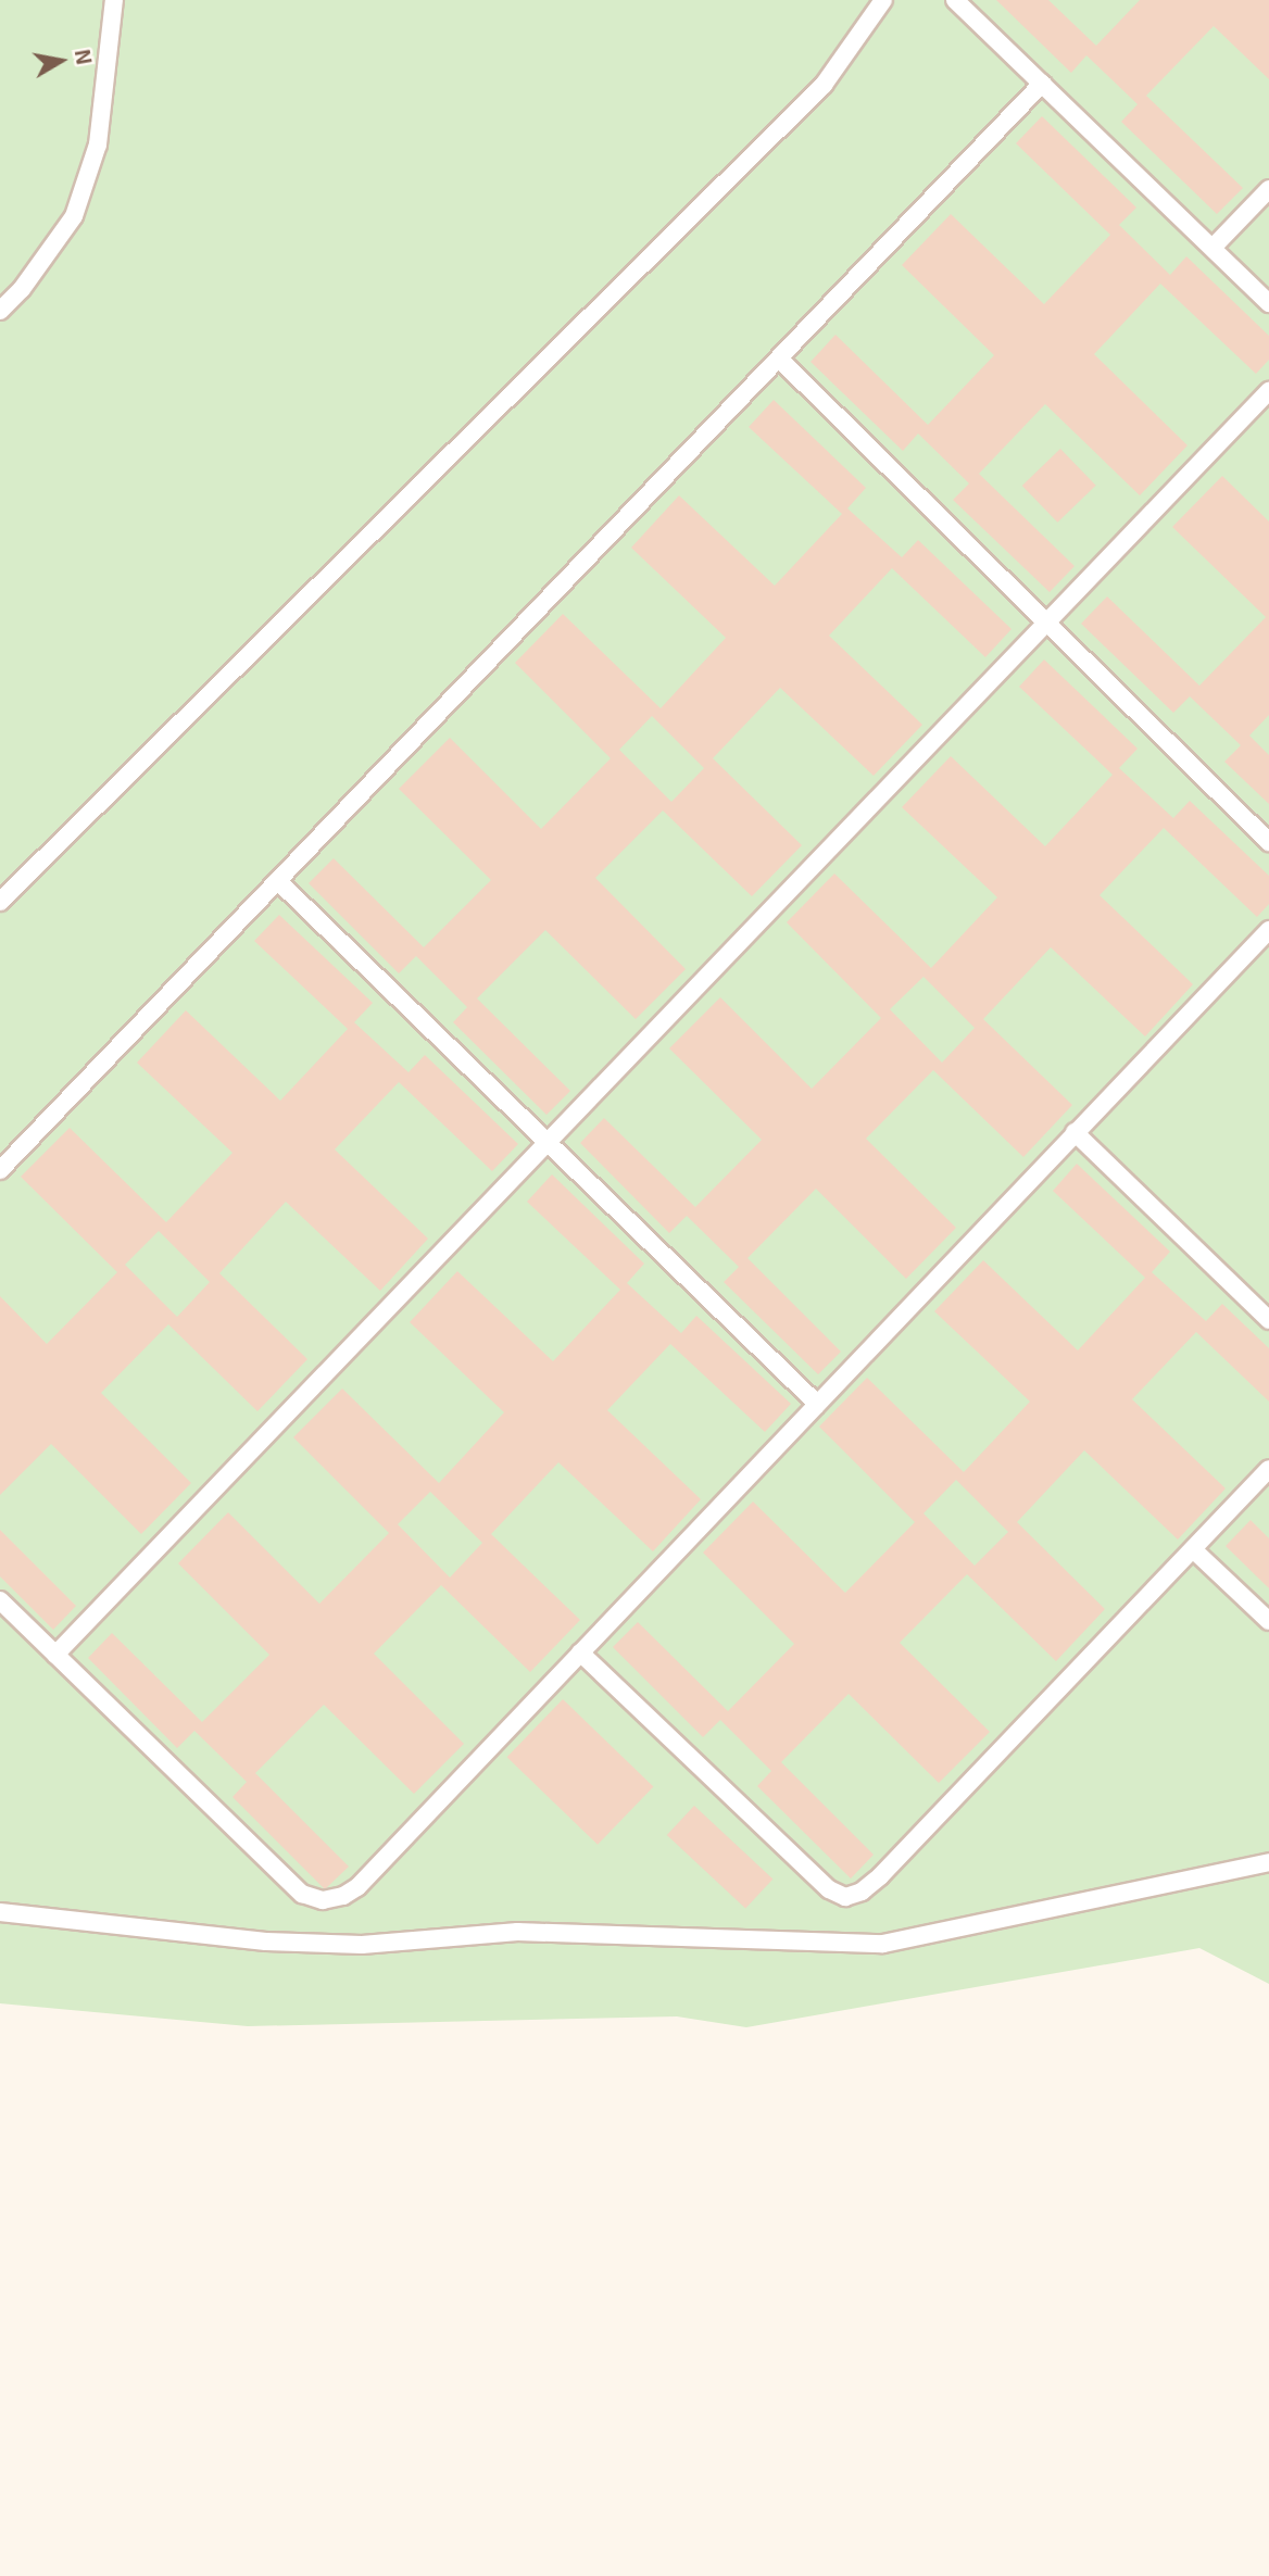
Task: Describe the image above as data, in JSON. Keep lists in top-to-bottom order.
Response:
{
  "north": "right"
}
